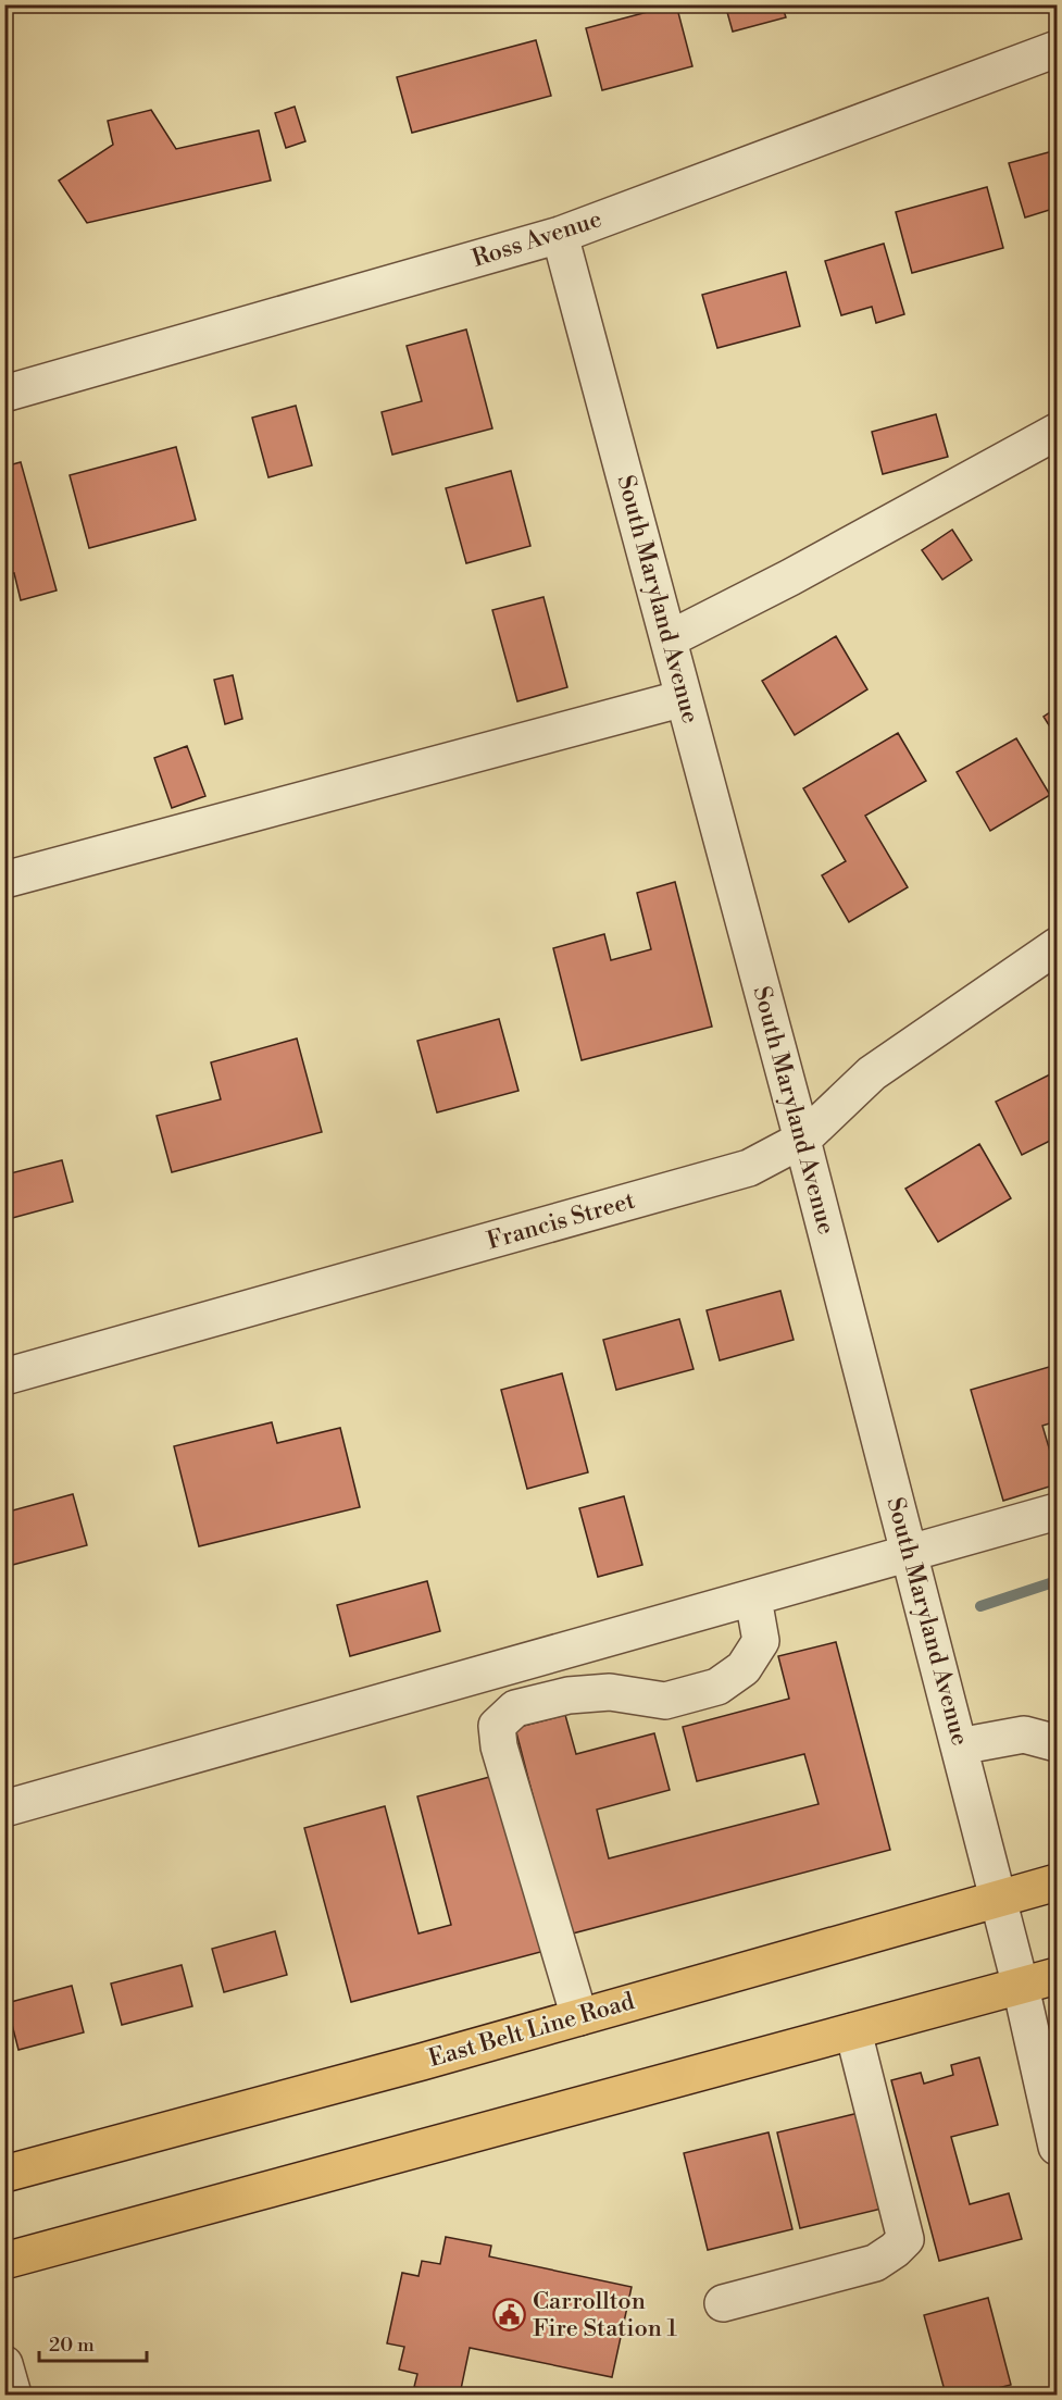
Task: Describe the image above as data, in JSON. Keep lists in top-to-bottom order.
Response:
{
  "streets": {
    "main road": ["East Belt Line Road"],
    "street": ["Ross Avenue", "South Maryland Avenue", "Francis Street"]
  },
  "crossings": [
    ["Ross Avenue", "South Maryland Avenue"],
    ["South Maryland Avenue", "Francis Street"],
    ["South Maryland Avenue", "East Belt Line Road"]
  ],
  "places": {
    "public building": ["Carrollton Fire Station 1"]
  },
  "scale_bar": "20 m"
}
